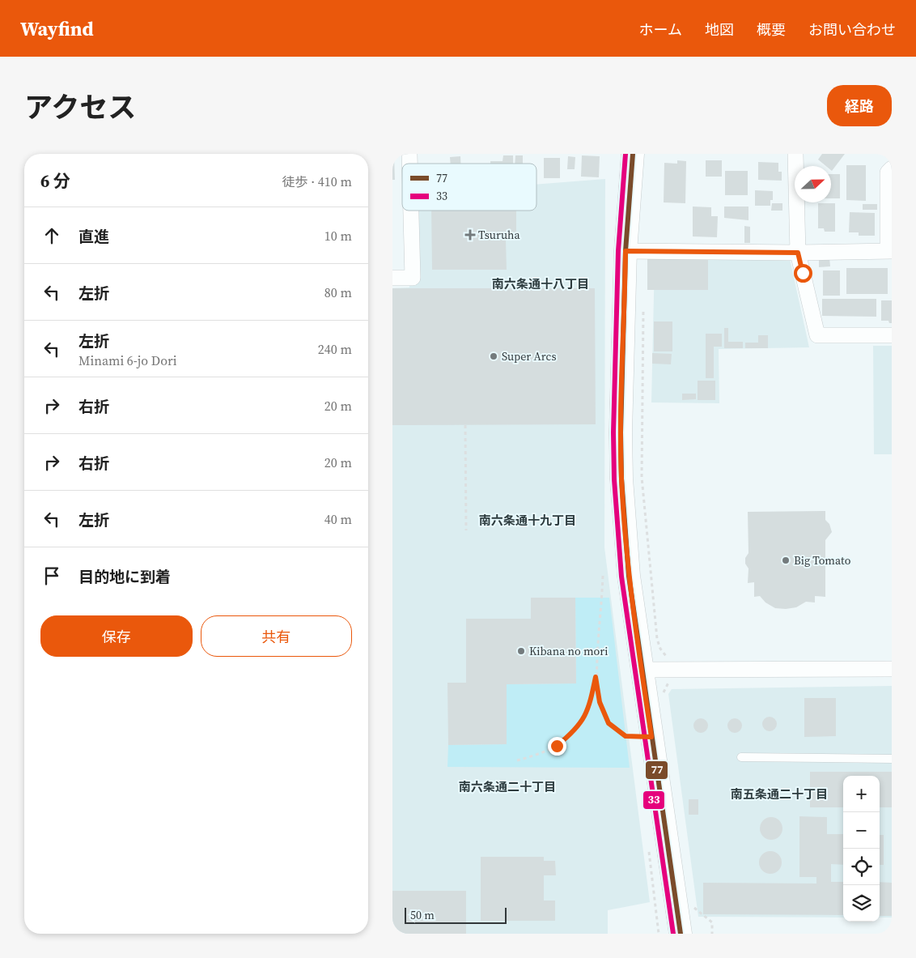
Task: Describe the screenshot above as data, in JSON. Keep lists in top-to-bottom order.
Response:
{
  "districts": [
    "南六条通十八丁目",
    "南六条通十九丁目",
    "南六条通二十丁目",
    "南五条通二十丁目"
  ],
  "places": {
    "health": ["Tsuruha"],
    "other": ["Super Arcs", "Big Tomato", "Kibana no mori"]
  },
  "lines": ["transit line 77", "transit line 33"],
  "legend": ["77", "33"],
  "scale_bar": "50 m",
  "north": "right",
  "page": {
    "header": "Wayfind",
    "nav": [
      "ホーム",
      "地図",
      "概要",
      "お問い合わせ"
    ],
    "title": "アクセス",
    "buttons": [
      "経路",
      ["保存", "共有"]
    ],
    "heading": ["6 分", "徒歩 · 410 m"],
    "list": [
      ["直進", "10 m"],
      ["左折", "80 m"],
      ["左折", "Minami 6-jo Dori", "240 m"],
      ["右折", "20 m"],
      ["右折", "20 m"],
      ["左折", "40 m"],
      "目的地に到着"
    ],
    "map_buttons": ["+", "−"],
    "scale": "50 m"
  }
}
